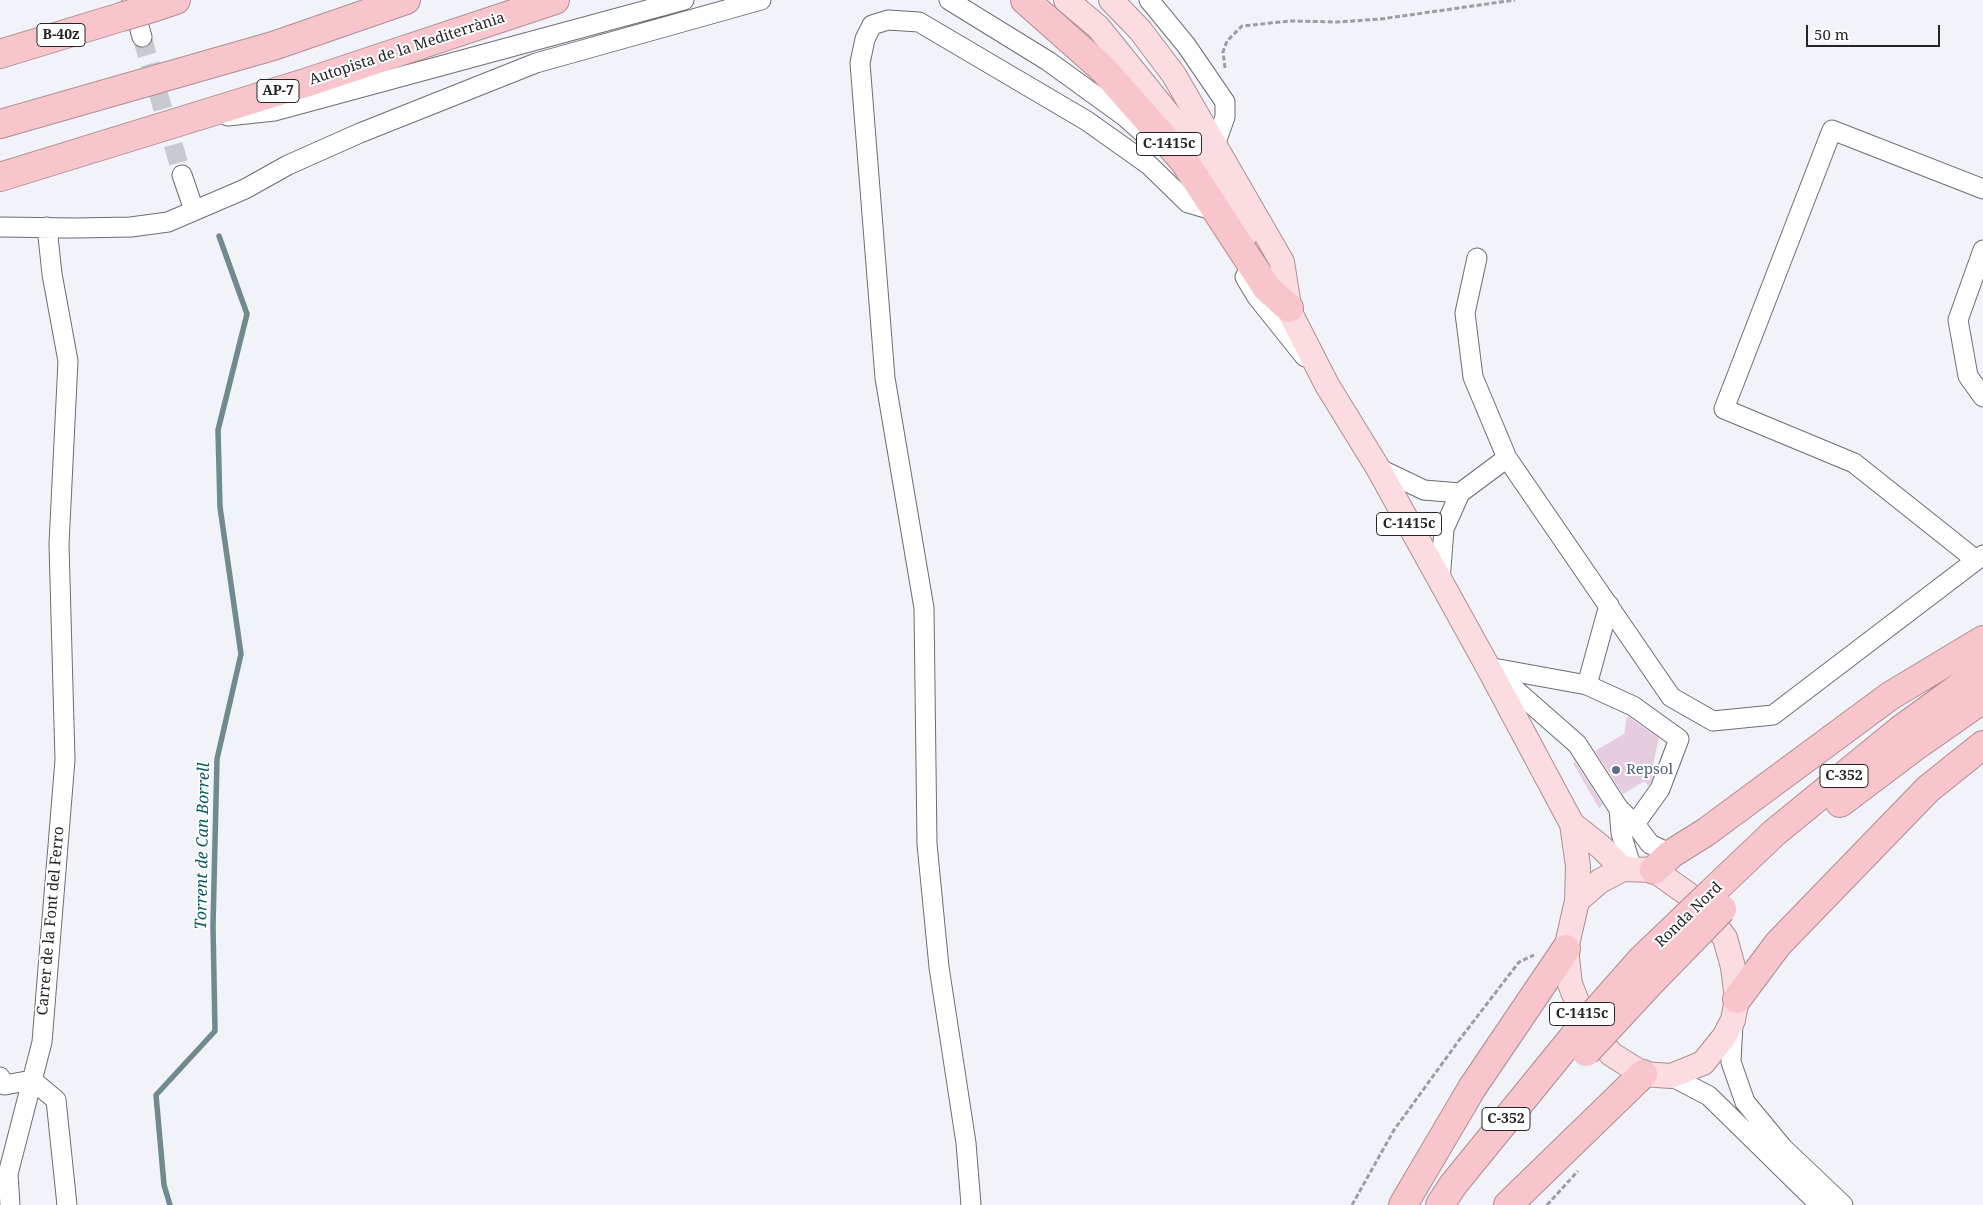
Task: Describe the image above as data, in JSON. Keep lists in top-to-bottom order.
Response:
{
  "streets": {
    "highway": [
      "B-40z",
      "Autopista de la Mediterrània",
      "AP-7",
      "C-1415c",
      "C-352",
      "Ronda Nord"
    ],
    "street": ["Carrer de la Font del Ferro"]
  },
  "water": ["Torrent de Can Borrell"],
  "places": ["Repsol"],
  "scale_bar": "50 m"
}
